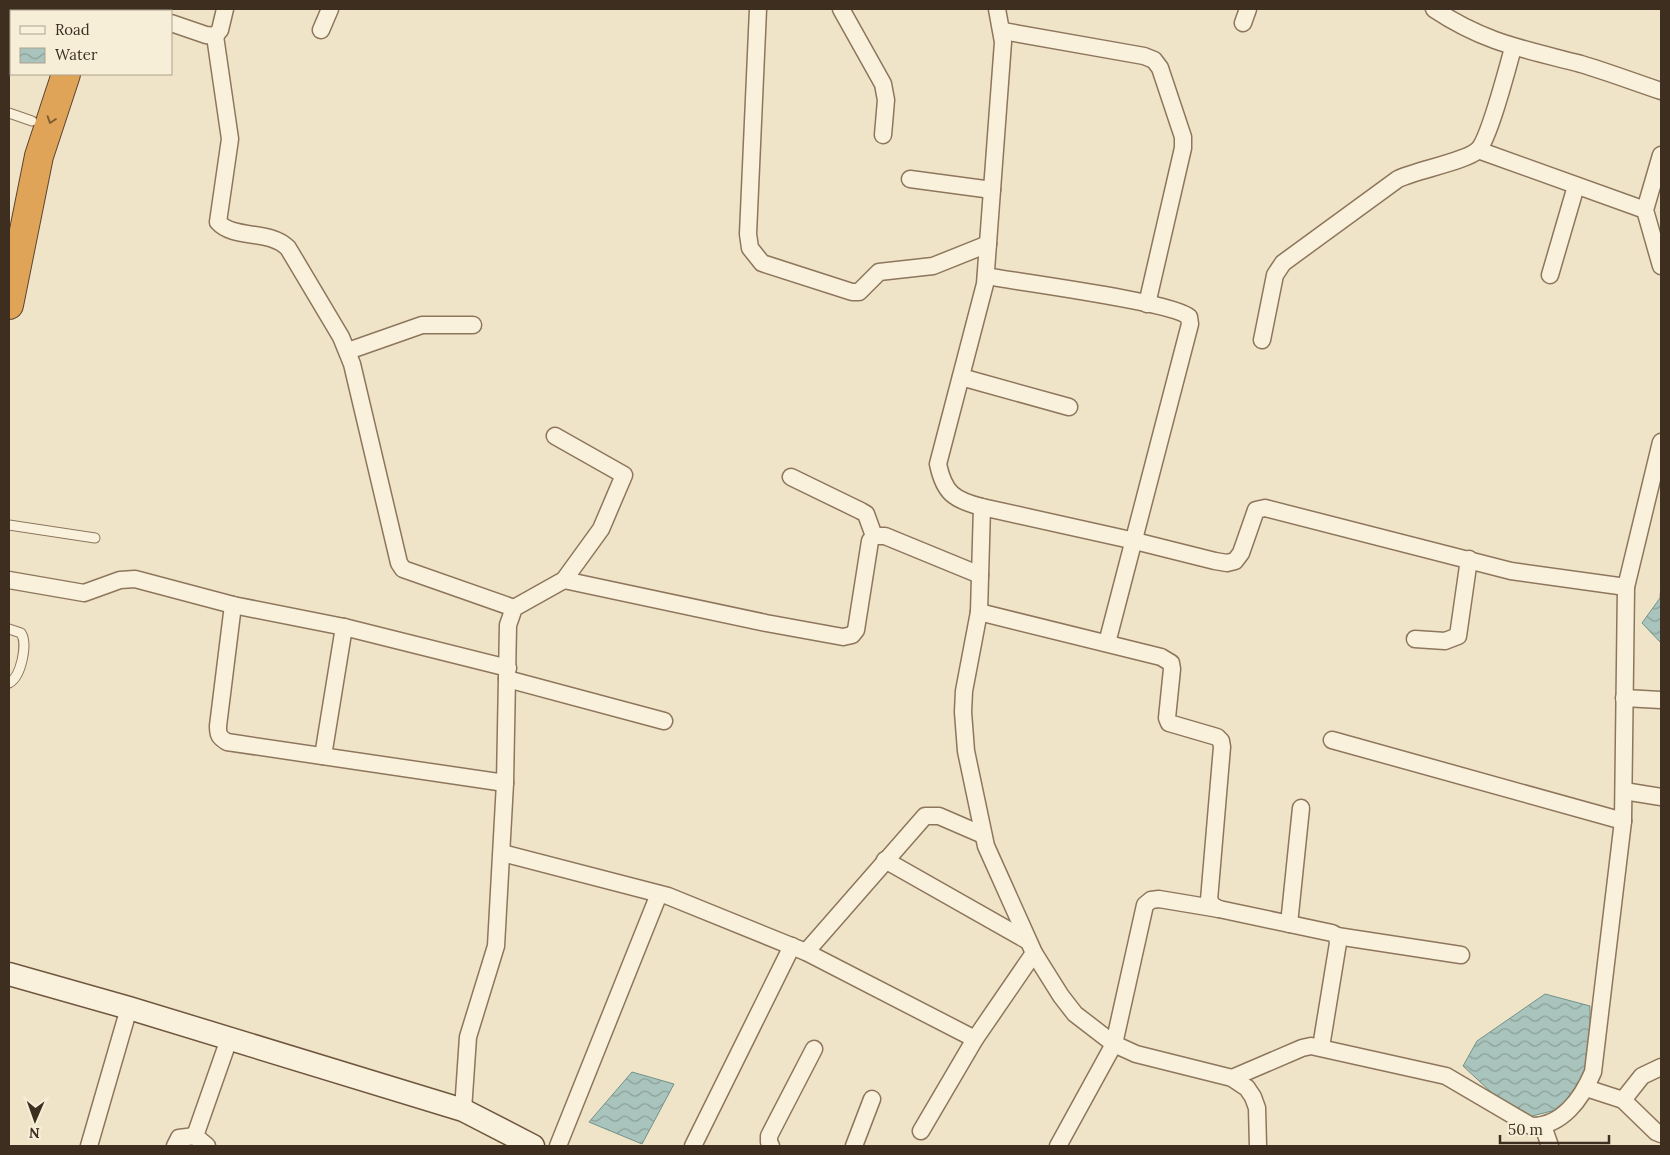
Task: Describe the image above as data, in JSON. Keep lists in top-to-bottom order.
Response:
{
  "legend": ["Road", "Water"],
  "scale_bar": "50 m",
  "north": "bottom"
}
